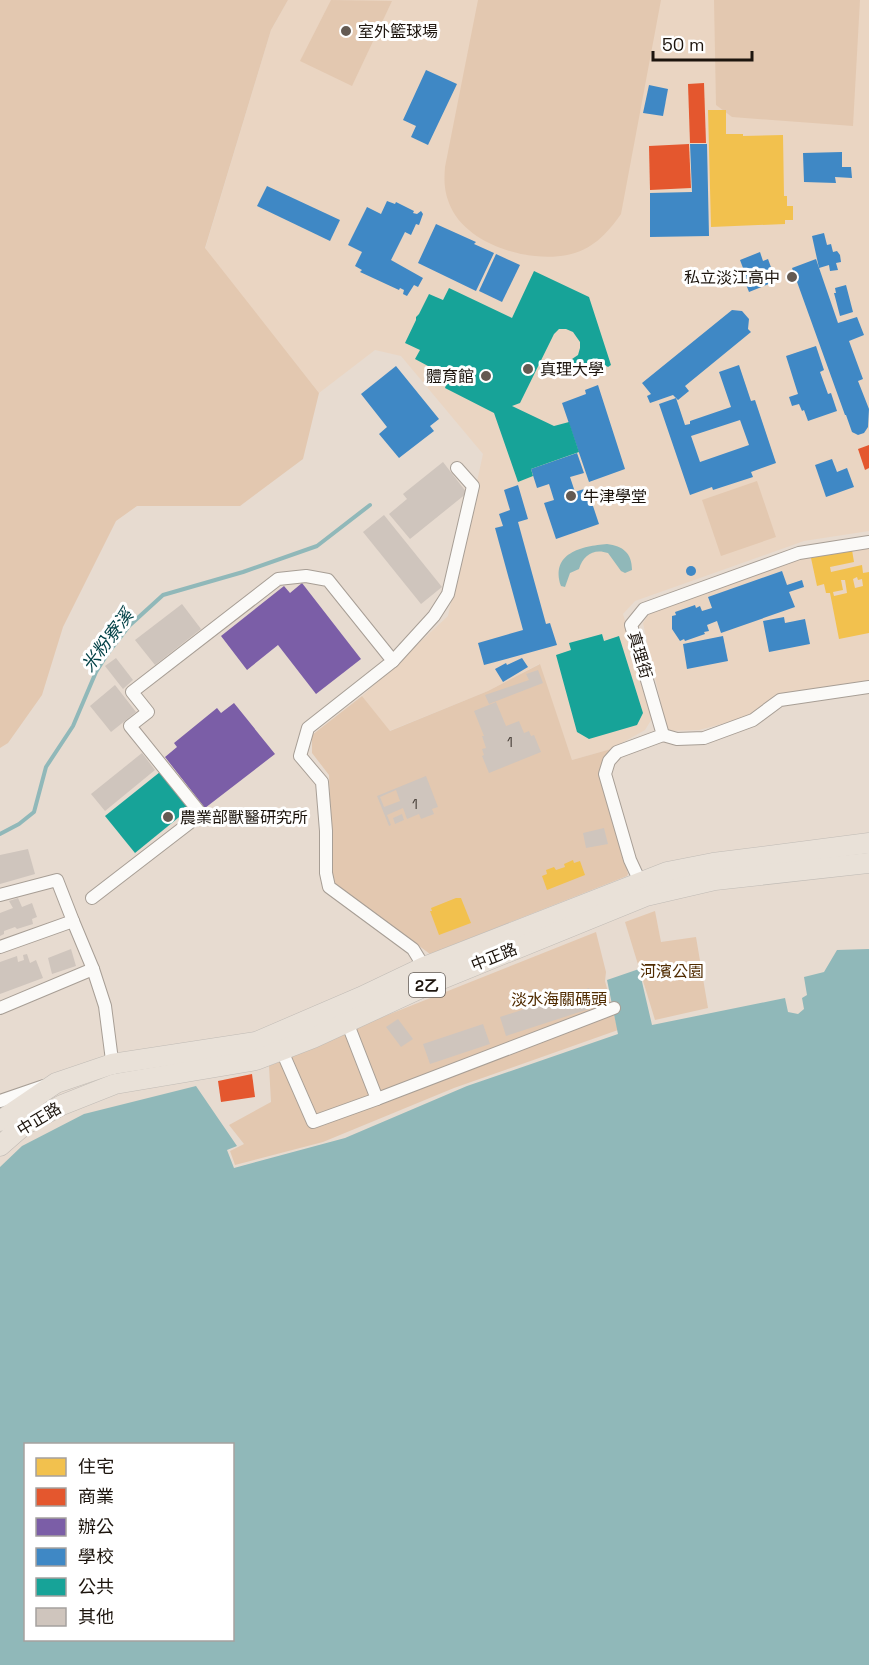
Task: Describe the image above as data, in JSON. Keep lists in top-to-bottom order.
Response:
{
  "streets": {
    "main road": ["中正路", "2乙"],
    "street": ["真理街"]
  },
  "water": ["米粉寮溪"],
  "parks": ["河濱公園", "淡水海關碼頭"],
  "places": [
    "室外籃球場",
    "私立淡江高中",
    "真理大學",
    "體育館",
    "牛津學堂",
    "農業部獸醫研究所"
  ],
  "house_numbers": ["1", "1"],
  "legend": [
    "住宅",
    "商業",
    "辦公",
    "學校",
    "公共",
    "其他"
  ],
  "scale_bar": "50 m"
}
